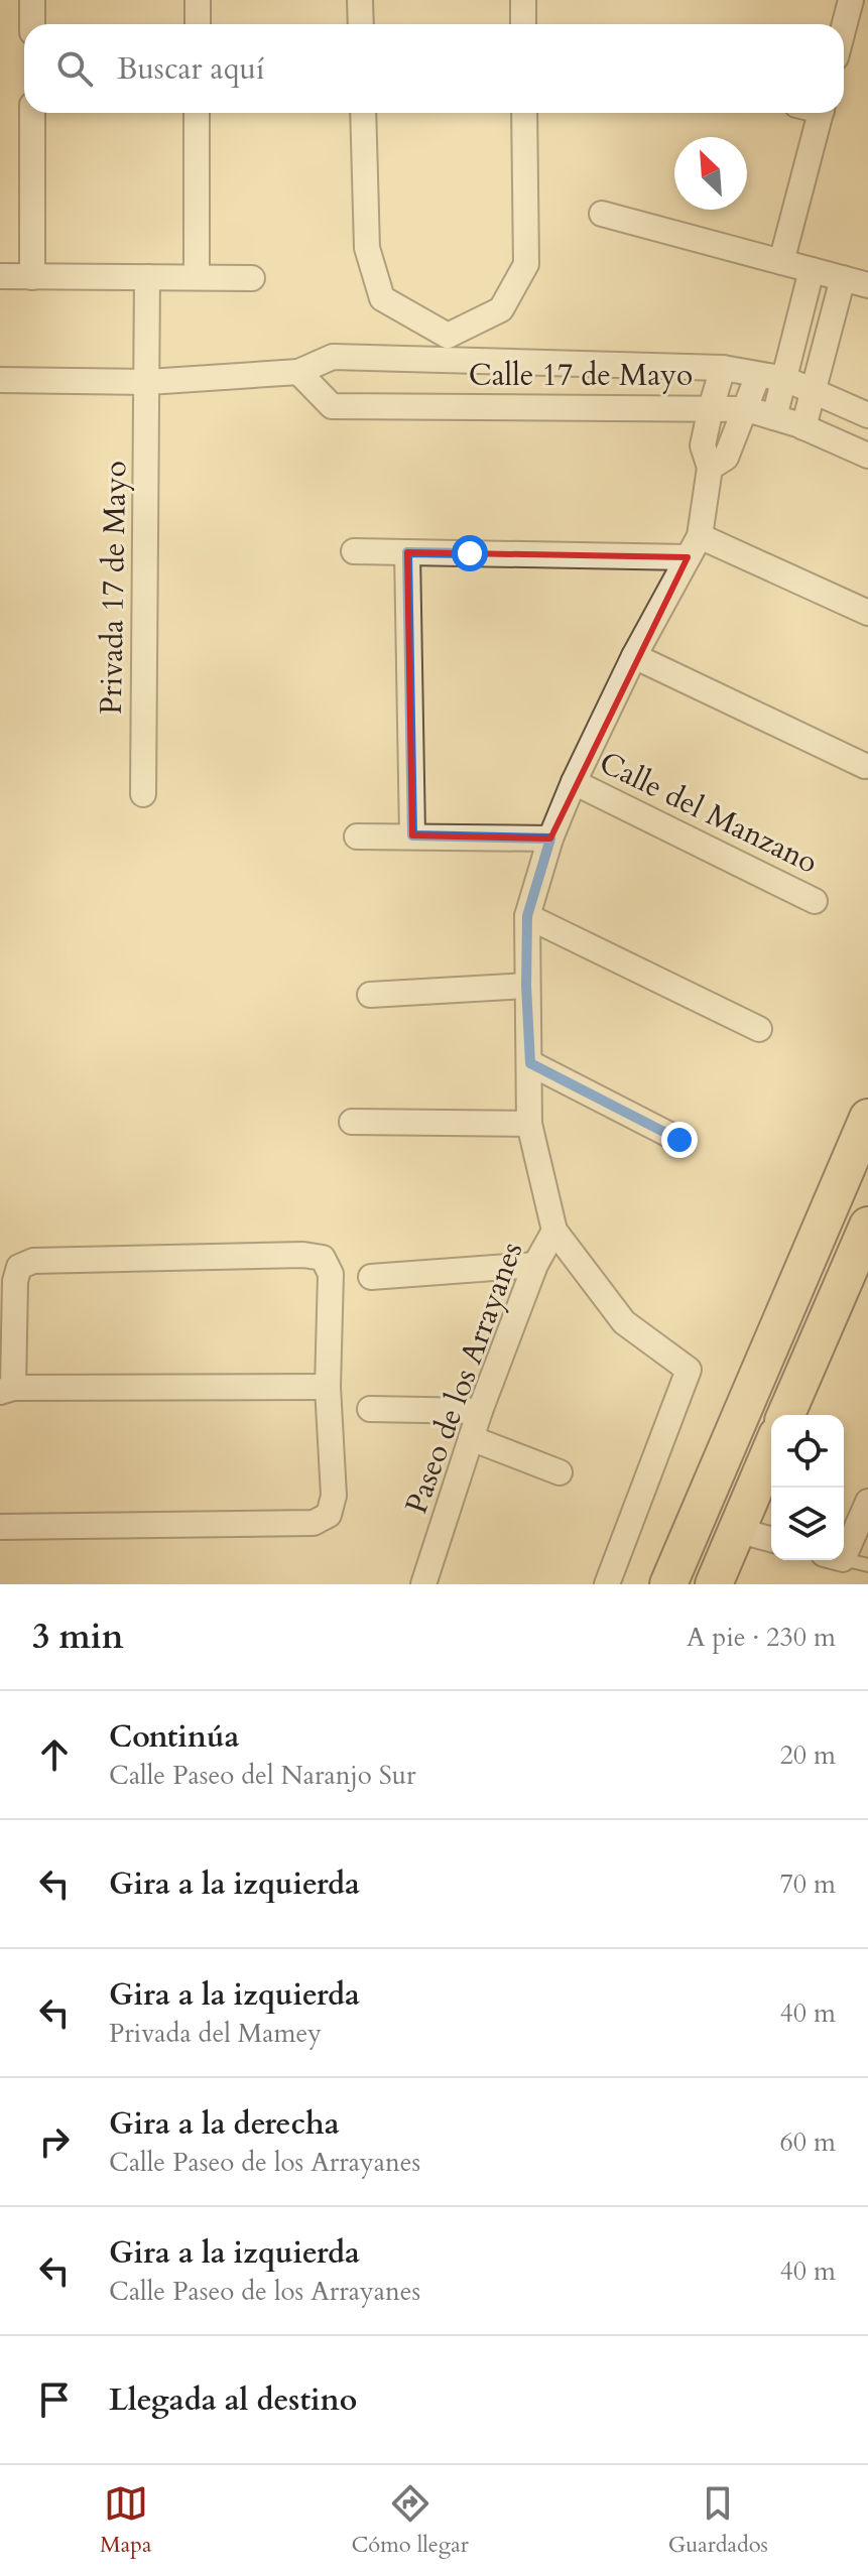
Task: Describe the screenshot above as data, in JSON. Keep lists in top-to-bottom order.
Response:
{
  "streets": {
    "street": [
      "Calle 17 de Mayo",
      "Privada 17 de Mayo",
      "Calle del Manzano",
      "Paseo de los Arrayanes"
    ]
  },
  "crossings": [
    ["Calle 17 de Mayo", "Privada 17 de Mayo"]
  ],
  "north": "top left",
  "page": {
    "search": "Buscar aquí",
    "heading": ["3 min", "A pie · 230 m"],
    "list": [
      ["Continúa", "Calle Paseo del Naranjo Sur", "20 m"],
      ["Gira a la izquierda", "70 m"],
      ["Gira a la izquierda", "Privada del Mamey", "40 m"],
      ["Gira a la derecha", "Calle Paseo de los Arrayanes", "60 m"],
      ["Gira a la izquierda", "Calle Paseo de los Arrayanes", "40 m"],
      "Llegada al destino"
    ],
    "nav": ["Mapa", "Cómo llegar", "Guardados"]
  }
}
